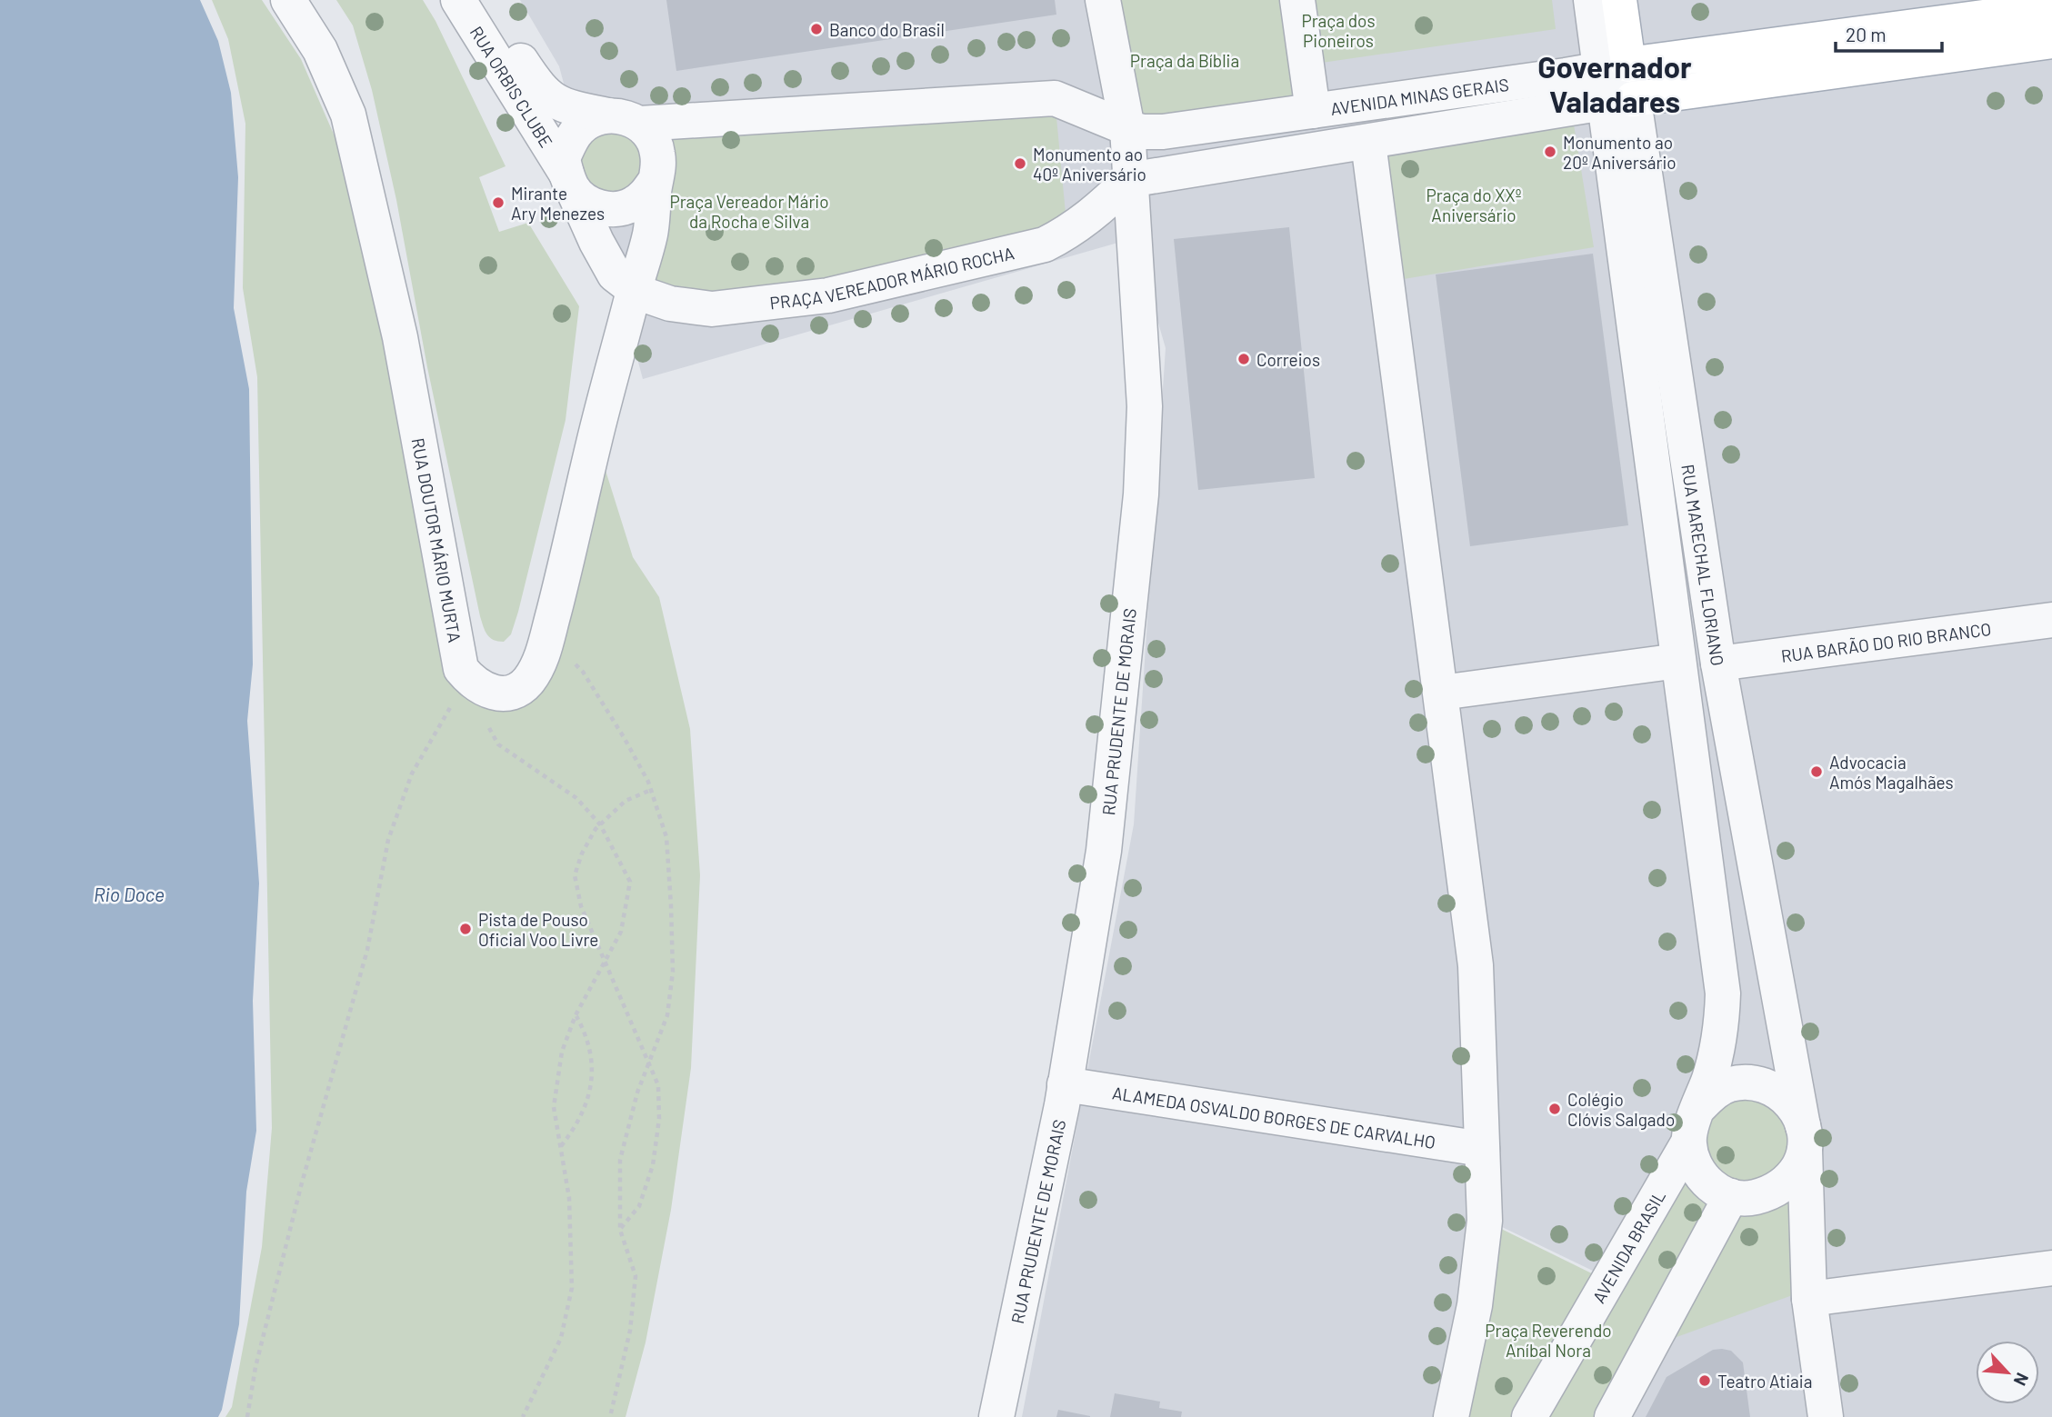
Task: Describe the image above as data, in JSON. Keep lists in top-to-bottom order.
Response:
{
  "streets": {
    "main road": ["AVENIDA MINAS GERAIS", "RUA MARECHAL FLORIANO"],
    "street": [
      "RUA ORBIS CLUBE",
      "PRAÇA VEREADOR MÁRIO ROCHA",
      "RUA DOUTOR MÁRIO MURTA",
      "RUA BARÃO DO RIO BRANCO",
      "RUA PRUDENTE DE MORAIS",
      "ALAMEDA OSVALDO BORGES DE CARVALHO",
      "AVENIDA BRASIL"
    ]
  },
  "crossings": [
    ["RUA ORBIS CLUBE", "PRAÇA VEREADOR MÁRIO ROCHA"],
    ["AVENIDA MINAS GERAIS", "PRAÇA VEREADOR MÁRIO ROCHA"],
    ["AVENIDA MINAS GERAIS", "RUA MARECHAL FLORIANO"],
    ["AVENIDA MINAS GERAIS", "RUA PRUDENTE DE MORAIS"],
    ["PRAÇA VEREADOR MÁRIO ROCHA", "RUA PRUDENTE DE MORAIS"],
    ["RUA MARECHAL FLORIANO", "RUA BARÃO DO RIO BRANCO"],
    ["RUA MARECHAL FLORIANO", "AVENIDA BRASIL"],
    ["RUA PRUDENTE DE MORAIS", "ALAMEDA OSVALDO BORGES DE CARVALHO"]
  ],
  "districts": ["Governador Valadares"],
  "water": ["Rio Doce"],
  "parks": [
    "Praça dos Pioneiros",
    "Praça da Bíblia",
    "Praça do XXº Aniversário",
    "Praça Vereador Mário da Rocha e Silva",
    "Praça Reverendo Aníbal Nora"
  ],
  "places": [
    "Banco do Brasil",
    "Monumento ao 20º Aniversário",
    "Monumento ao 40º Aniversário",
    "Mirante Ary Menezes",
    "Correios",
    "Advocacia Amós Magalhães",
    "Pista de Pouso Oficial Voo Livre",
    "Colégio Clóvis Salgado",
    "Teatro Atiaia"
  ],
  "scale_bar": "20 m",
  "north": "bottom right"
}
